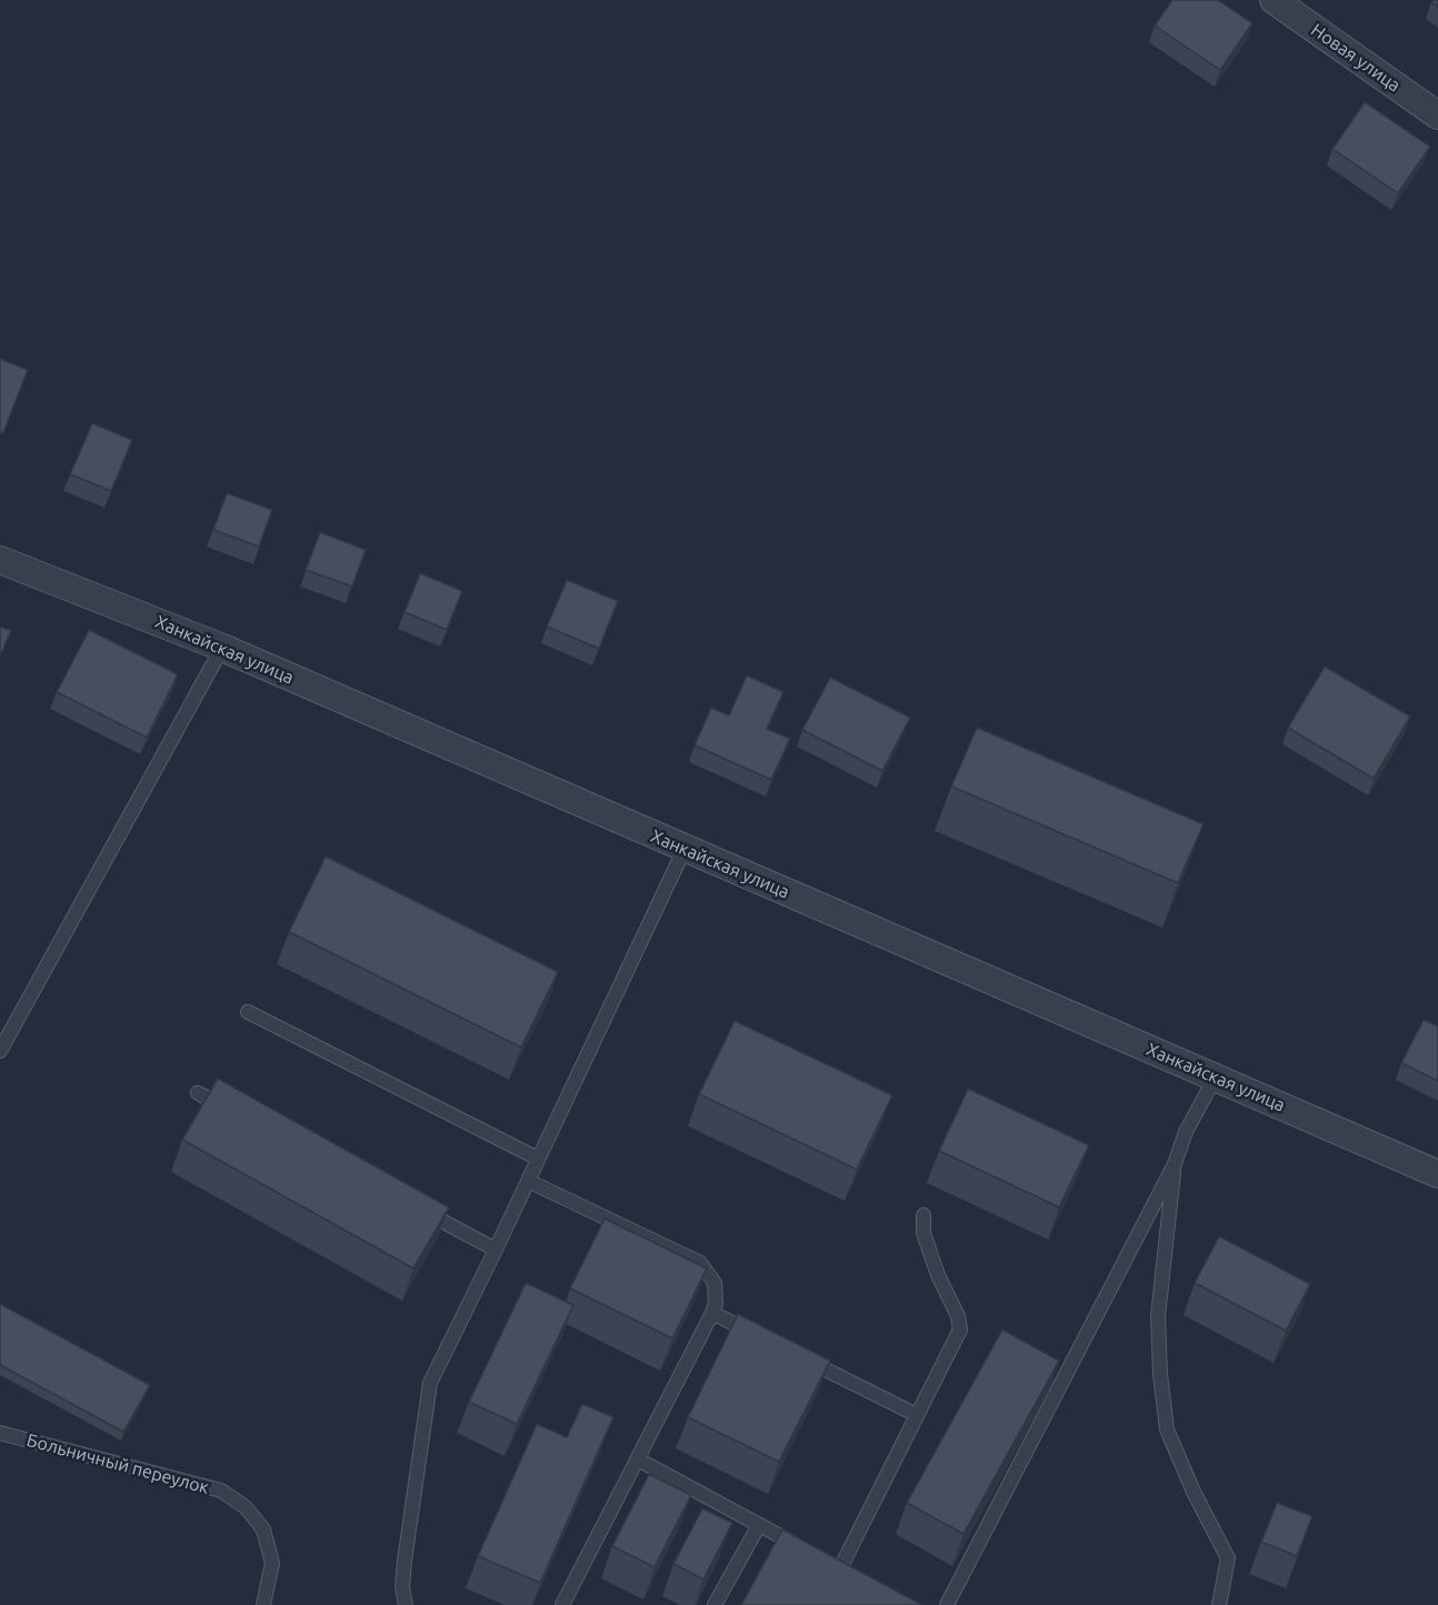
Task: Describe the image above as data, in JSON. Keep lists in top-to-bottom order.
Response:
{
  "streets": {
    "street": ["Новая улица", "Ханкайская улица"],
    "lane": ["Больничный переулок"]
  }
}
